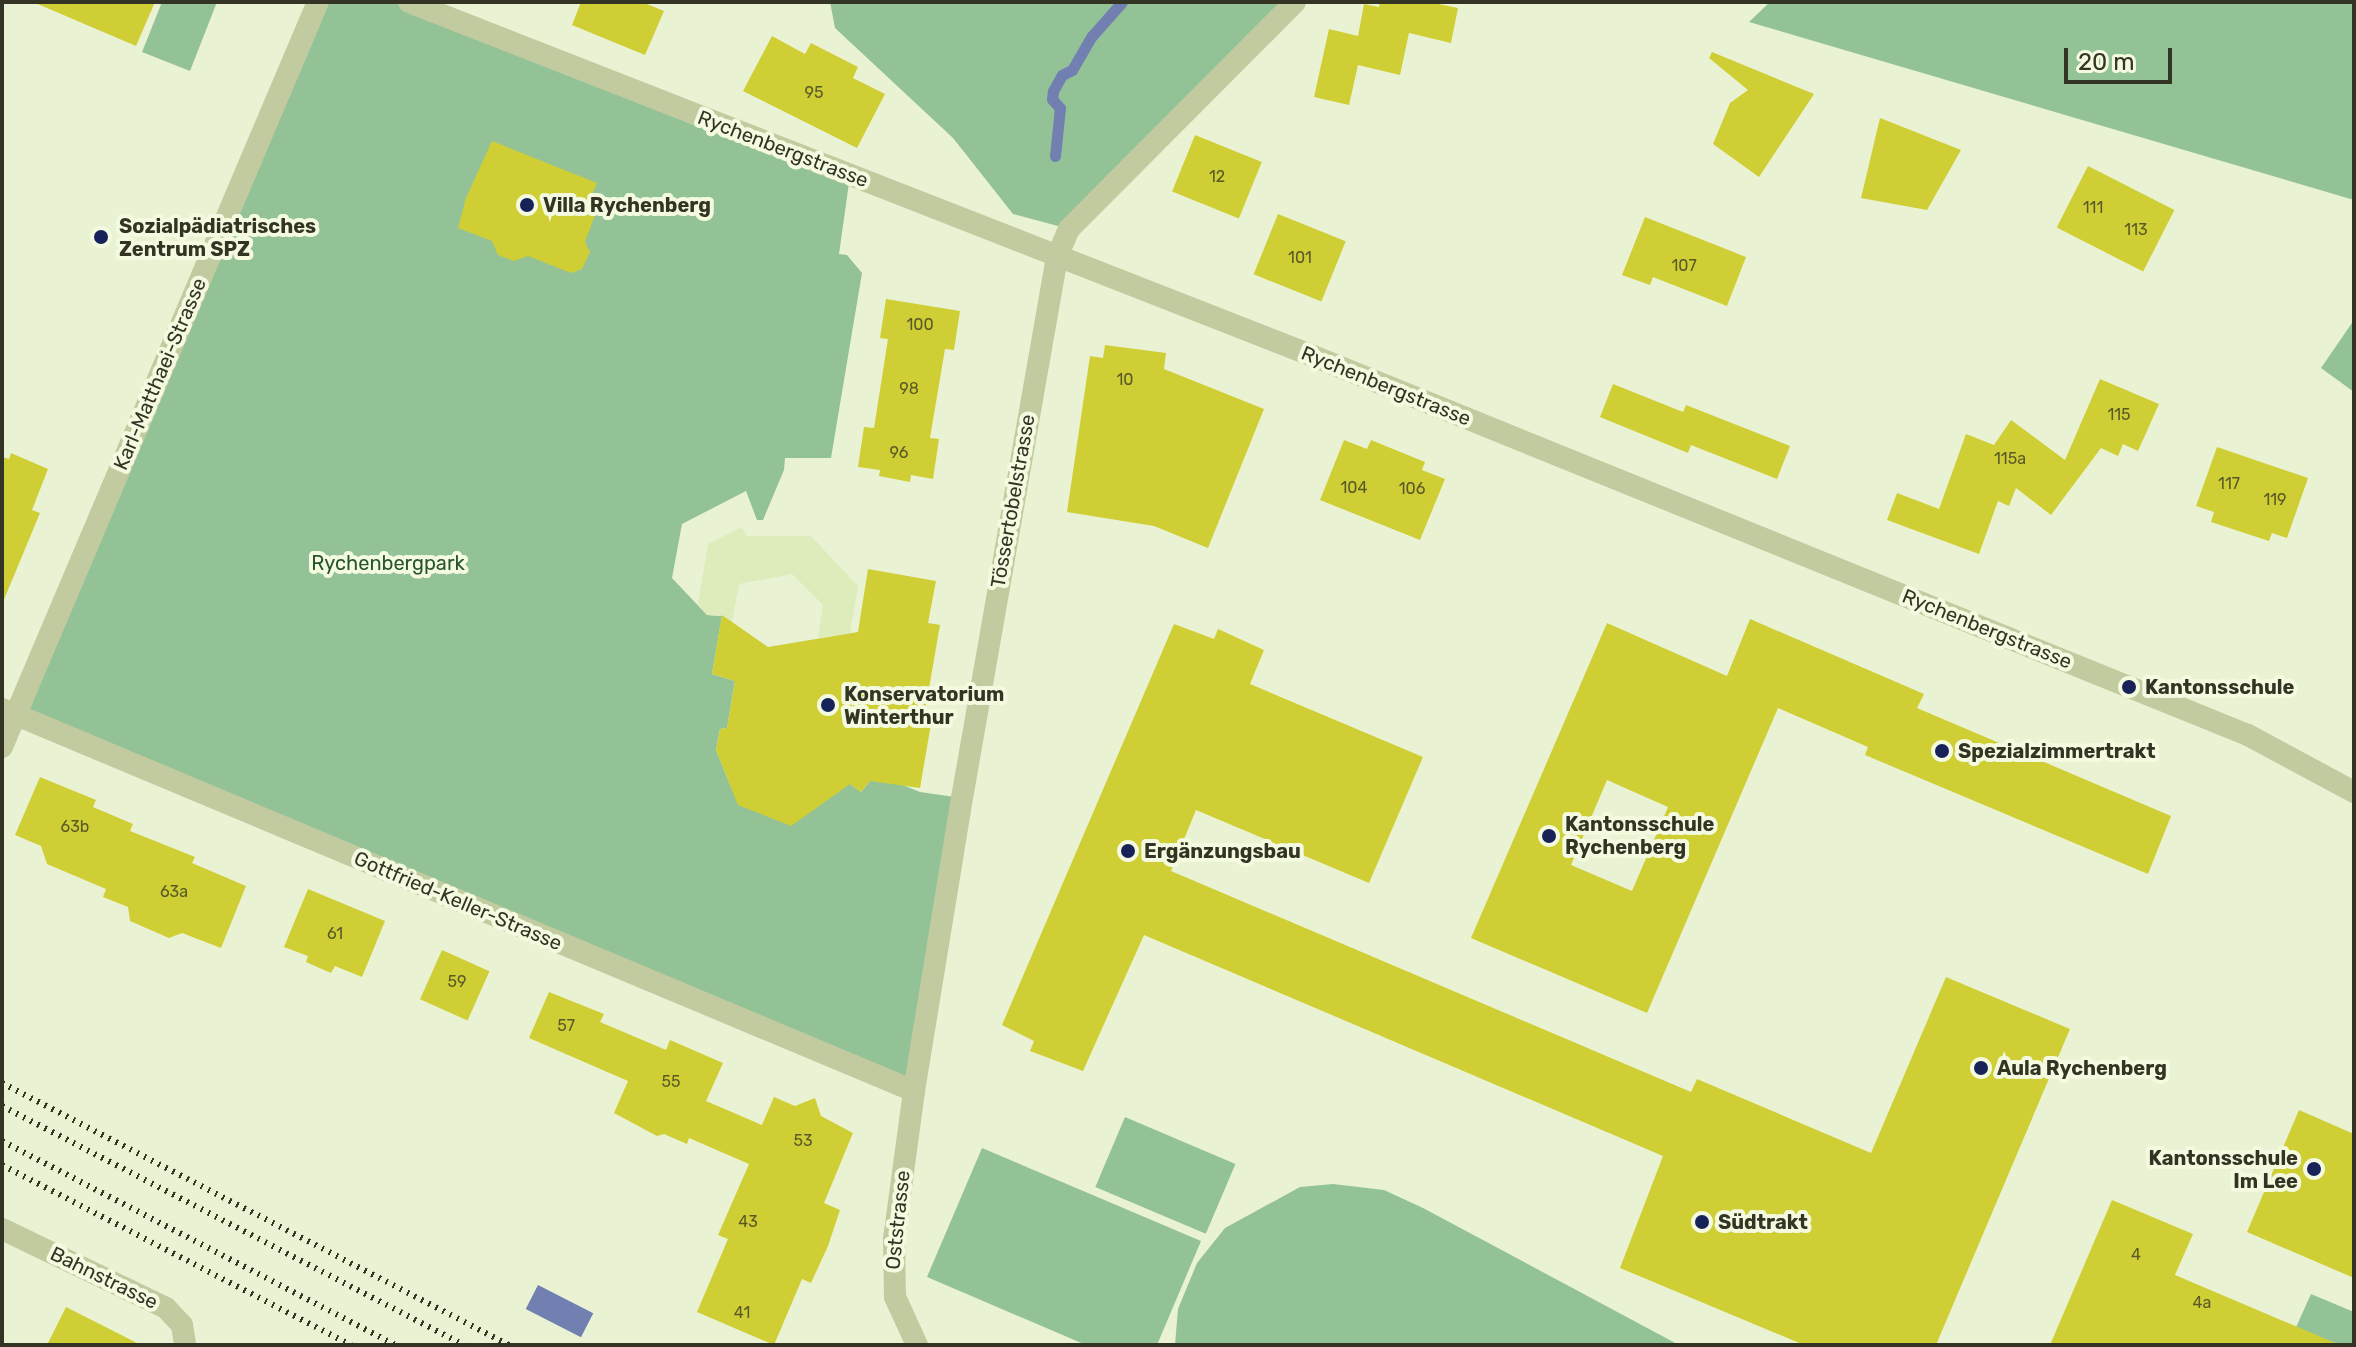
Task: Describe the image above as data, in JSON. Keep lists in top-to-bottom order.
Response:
{
  "streets": {
    "street": [
      "Rychenbergstrasse",
      "Karl-Matthaei-Strasse",
      "Tössertobelstrasse",
      "Gottfried-Keller-Strasse",
      "Oststrasse",
      "Bahnstrasse"
    ]
  },
  "crossings": [
    ["Rychenbergstrasse", "Tössertobelstrasse"],
    ["Karl-Matthaei-Strasse", "Gottfried-Keller-Strasse"],
    ["Tössertobelstrasse", "Gottfried-Keller-Strasse"],
    ["Tössertobelstrasse", "Oststrasse"],
    ["Gottfried-Keller-Strasse", "Oststrasse"]
  ],
  "parks": ["Rychenbergpark"],
  "places": [
    "Villa Rychenberg",
    "Sozialpädiatrisches Zentrum SPZ",
    "Kantonsschule",
    "Konservatorium Winterthur",
    "Spezialzimmertrakt",
    "Kantonsschule Rychenberg",
    "Ergänzungsbau",
    "Aula Rychenberg",
    "Kantonsschule Im Lee",
    "Südtrakt"
  ],
  "house_numbers": [
    "95",
    "12",
    "111",
    "113",
    "101",
    "107",
    "100",
    "10",
    "98",
    "115",
    "96",
    "115a",
    "117",
    "104",
    "106",
    "119",
    "63b",
    "63a",
    "61",
    "59",
    "57",
    "55",
    "53",
    "43",
    "4",
    "4a",
    "41"
  ],
  "scale_bar": "20 m"
}
